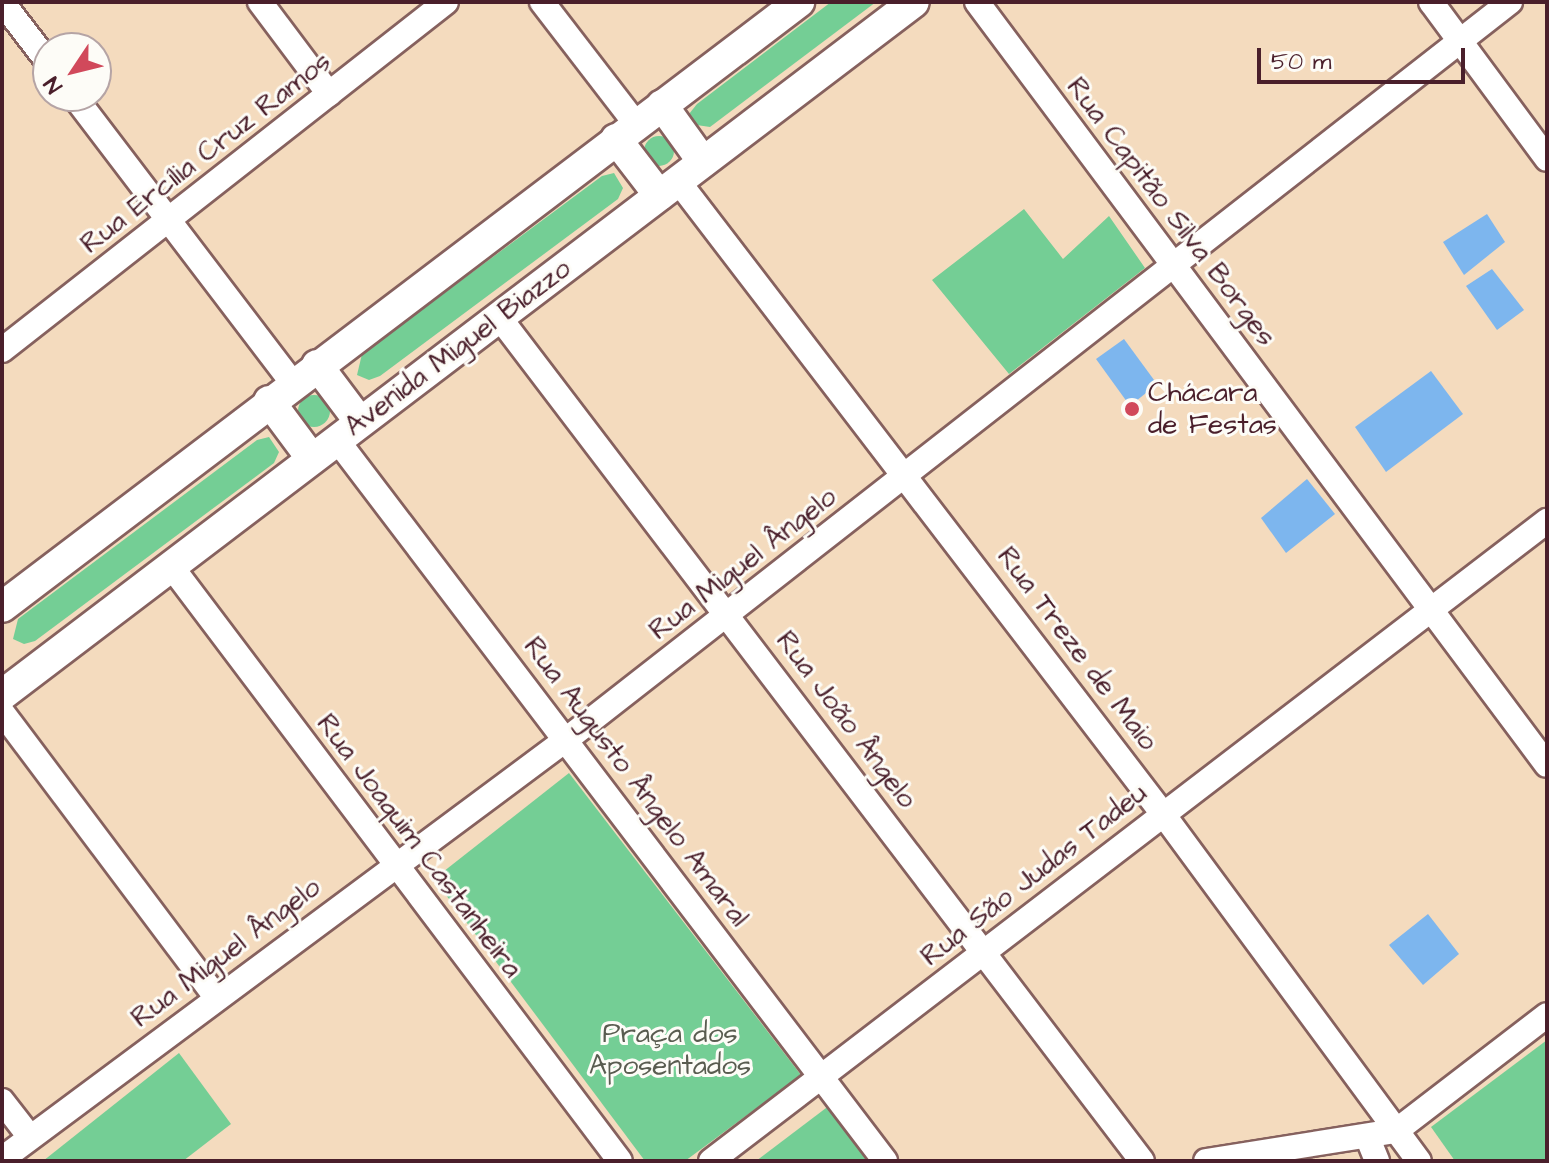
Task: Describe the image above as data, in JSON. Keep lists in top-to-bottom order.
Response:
{
  "streets": {
    "street": [
      "Rua Ercília Cruz Ramos",
      "Rua Capitão Silva Borges",
      "Avenida Miguel Biazzo",
      "Rua Miguel Ângelo",
      "Rua Treze de Maio",
      "Rua João Ângelo",
      "Rua Augusto Ângelo Amaral",
      "Rua Joaquim Castanheira",
      "Rua São Judas Tadeu"
    ]
  },
  "crossings": [
    ["Rua Capitão Silva Borges", "Rua Miguel Ângelo"],
    ["Rua Capitão Silva Borges", "Rua São Judas Tadeu"],
    ["Avenida Miguel Biazzo", "Rua Treze de Maio"],
    ["Avenida Miguel Biazzo", "Rua João Ângelo"],
    ["Avenida Miguel Biazzo", "Rua Augusto Ângelo Amaral"],
    ["Avenida Miguel Biazzo", "Rua Joaquim Castanheira"],
    ["Rua Miguel Ângelo", "Rua Treze de Maio"],
    ["Rua Miguel Ângelo", "Rua João Ângelo"],
    ["Rua Miguel Ângelo", "Rua Augusto Ângelo Amaral"],
    ["Rua Miguel Ângelo", "Rua Joaquim Castanheira"],
    ["Rua Treze de Maio", "Rua São Judas Tadeu"],
    ["Rua João Ângelo", "Rua São Judas Tadeu"],
    ["Rua Augusto Ângelo Amaral", "Rua São Judas Tadeu"]
  ],
  "parks": ["Praça dos Aposentados"],
  "places": ["Chácara de Festas"],
  "scale_bar": "50 m",
  "north": "bottom left"
}
